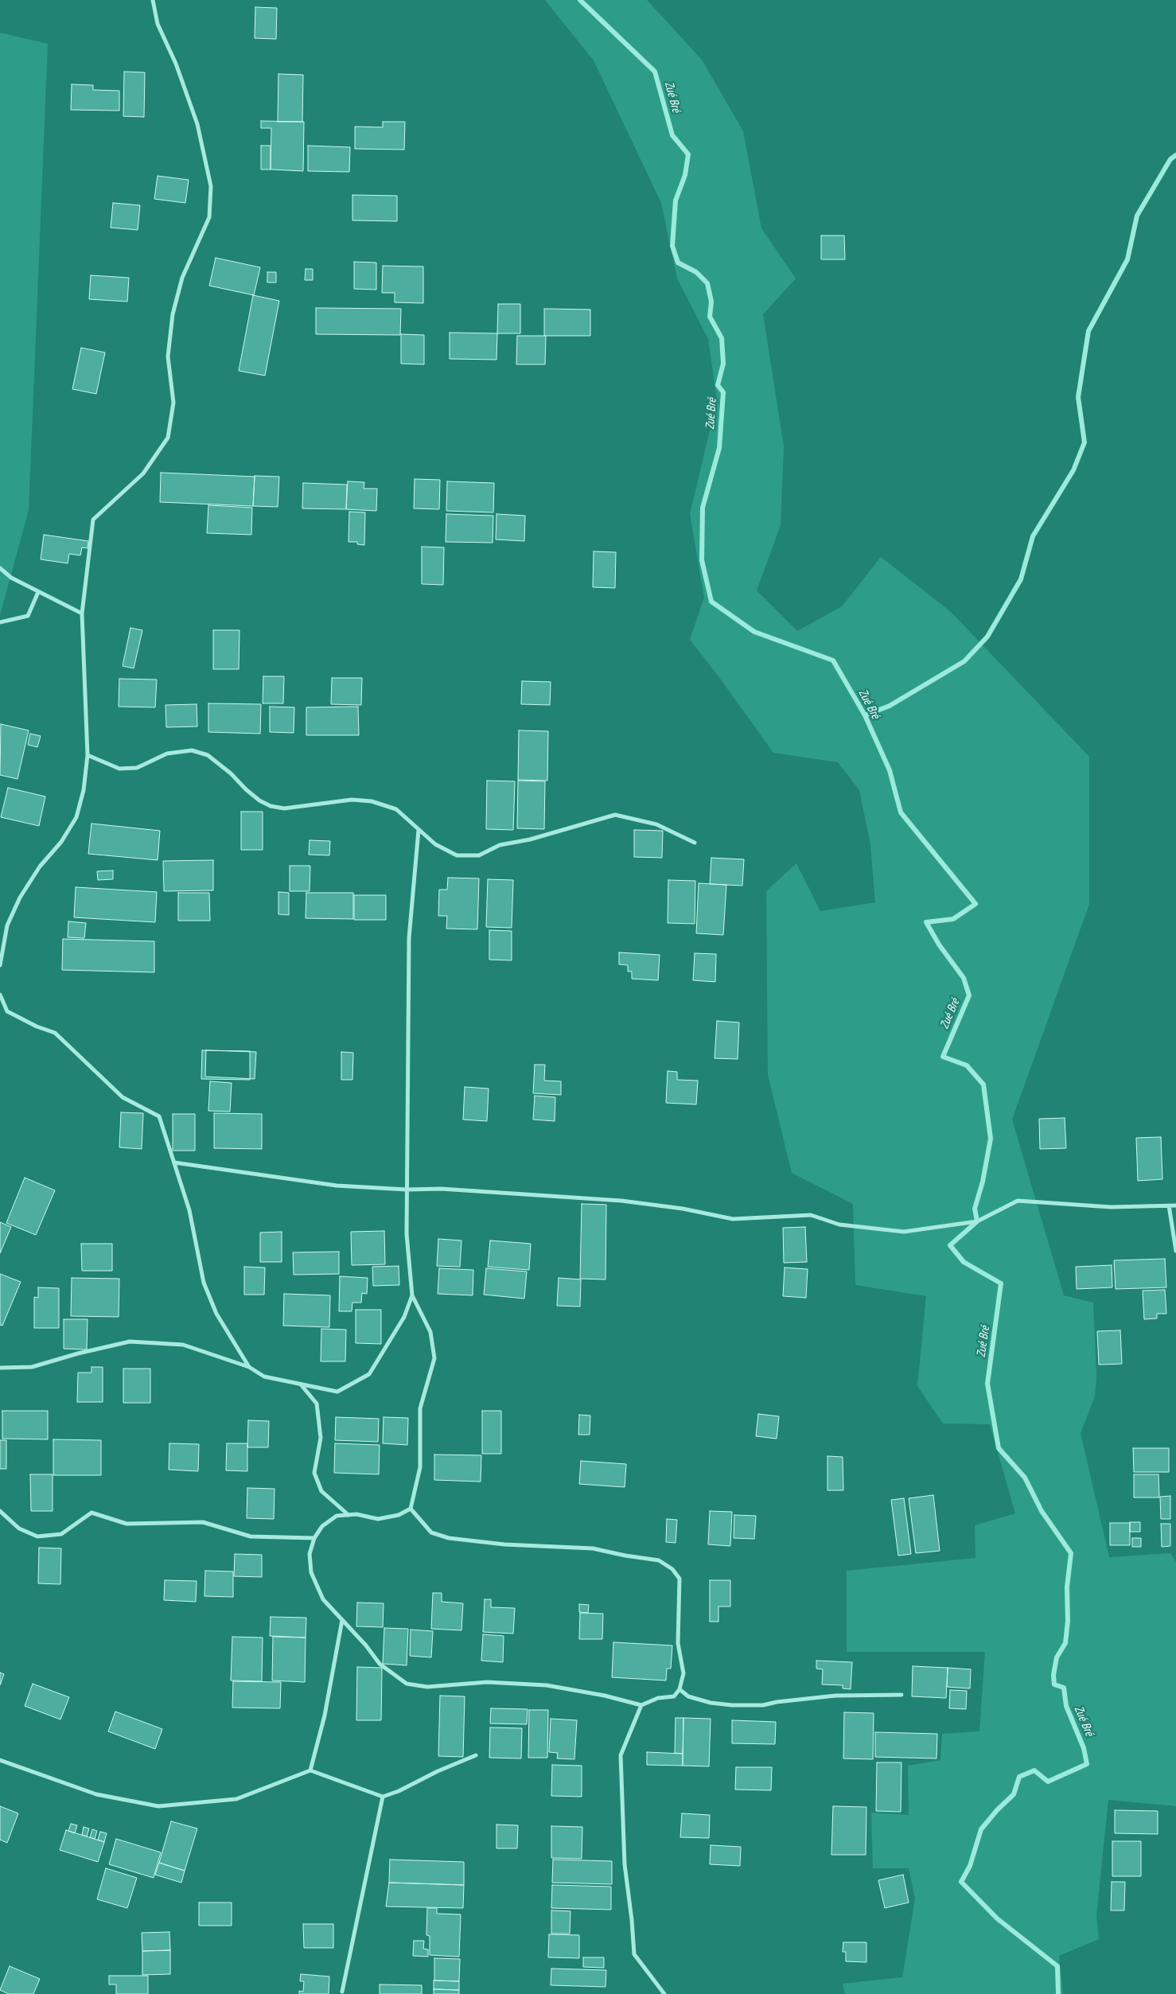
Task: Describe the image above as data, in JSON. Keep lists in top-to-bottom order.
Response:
{
  "water": ["Zué Bré"]
}
